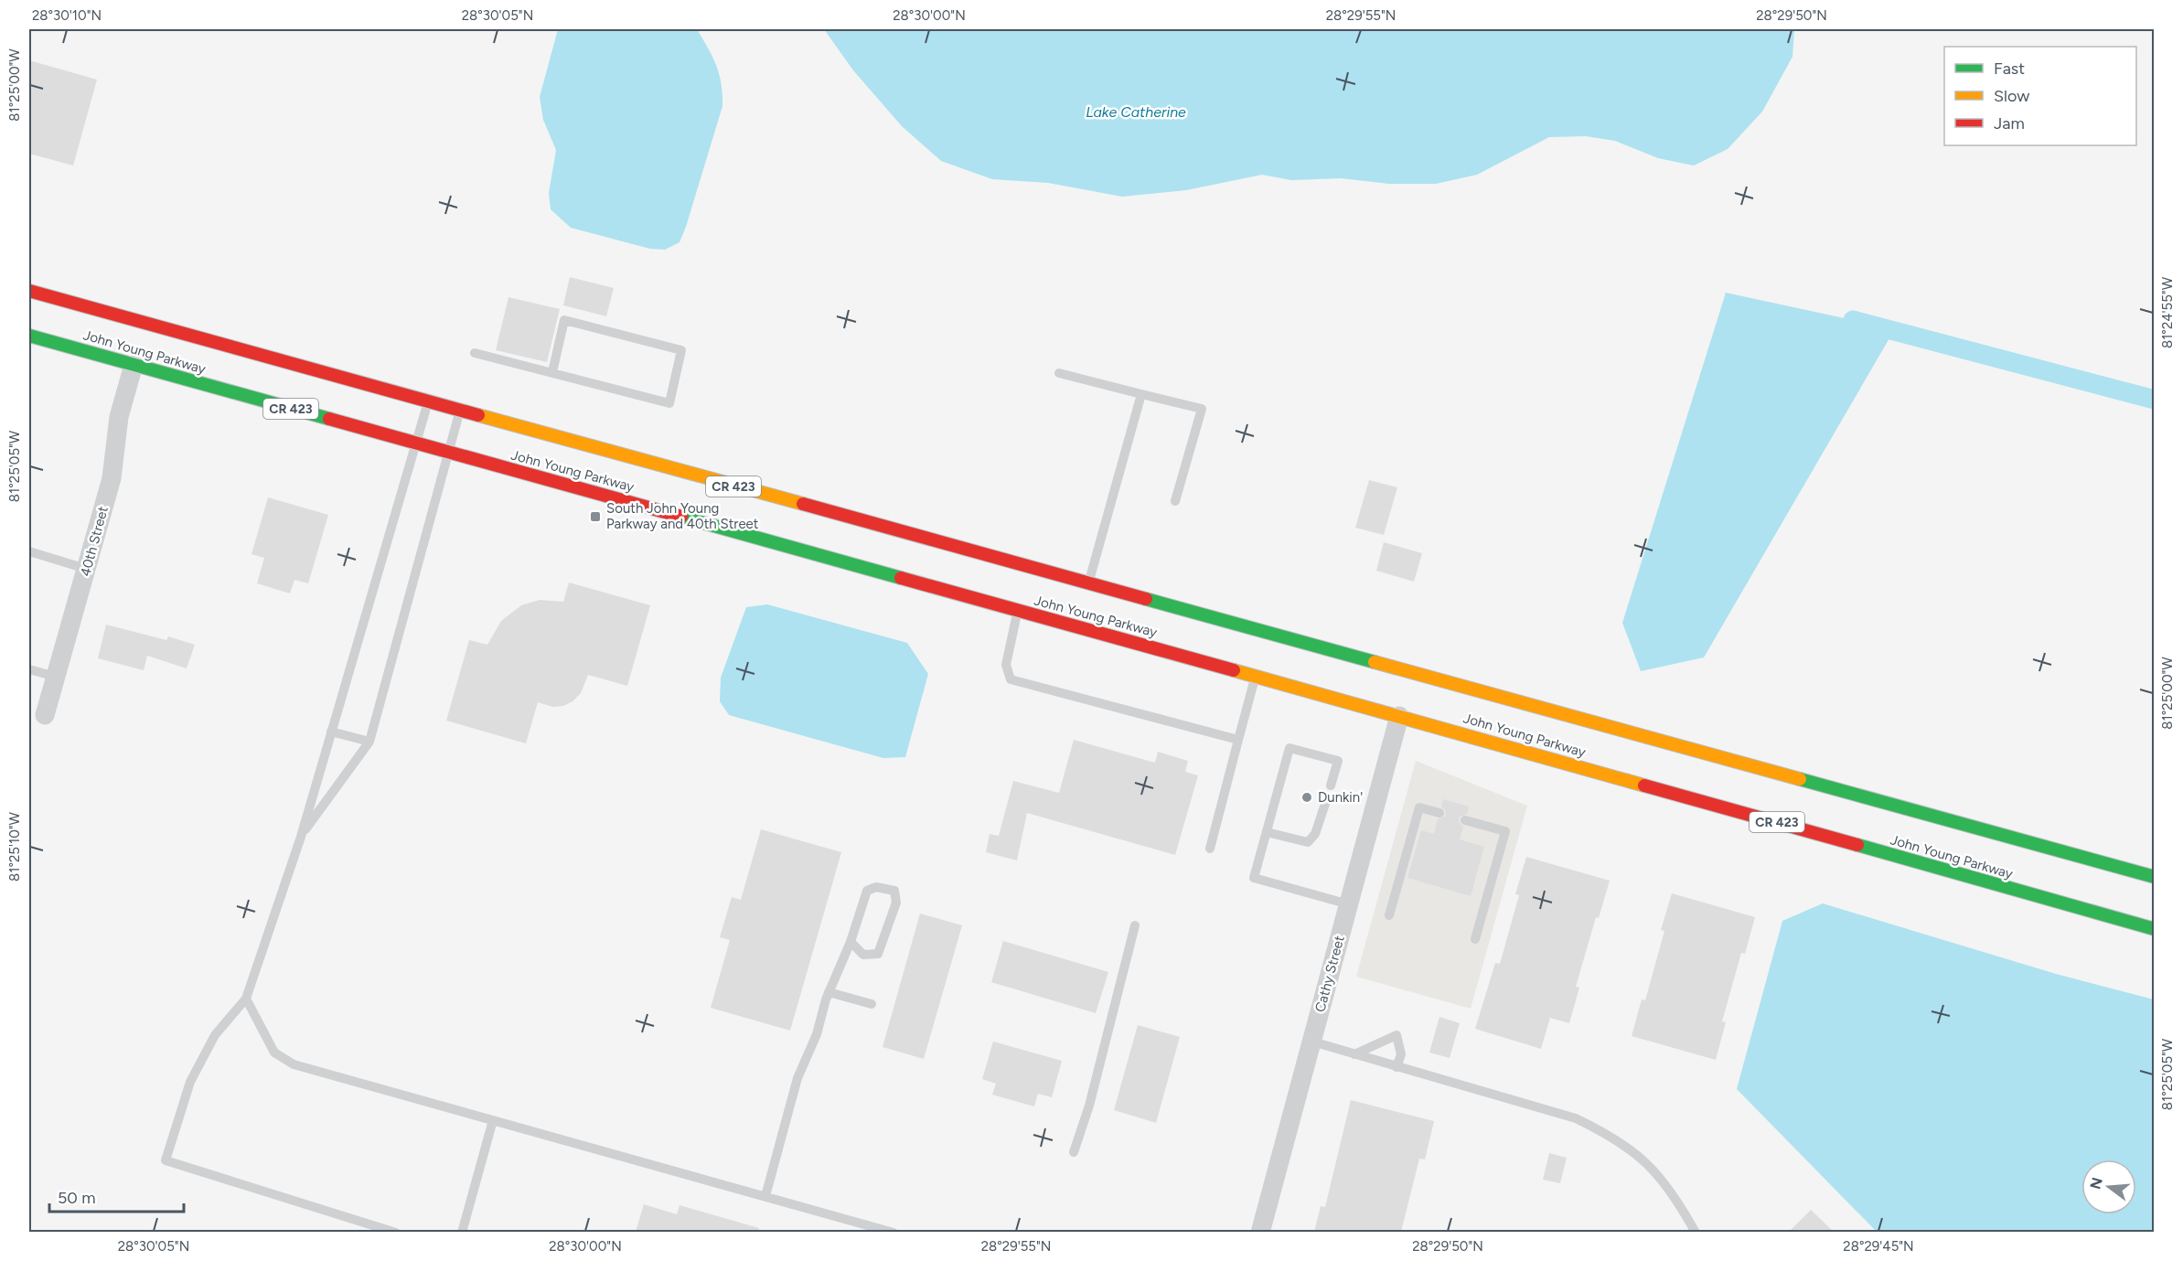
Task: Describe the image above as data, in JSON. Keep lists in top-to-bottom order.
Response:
{
  "streets": {
    "highway": ["John Young Parkway", "CR 423"],
    "street": ["40th Street", "Cathy Street"]
  },
  "crossings": [
    ["John Young Parkway", "40th Street"],
    ["John Young Parkway", "Cathy Street"]
  ],
  "water": ["Lake Catherine"],
  "places": {
    "transit": ["South John Young Parkway and 40th Street"],
    "other": ["Dunkin'"]
  },
  "legend": ["Fast", "Slow", "Jam"],
  "scale_bar": "50 m",
  "north": "left",
  "coordinates": [
    "28°30'10\"N",
    "28°30'05\"N",
    "28°30'00\"N",
    "28°29'55\"N",
    "28°29'50\"N",
    "81°25'00\"W",
    "81°24'55\"W",
    "81°25'05\"W",
    "81°25'10\"W",
    "28°29'45\"N"
  ]
}
